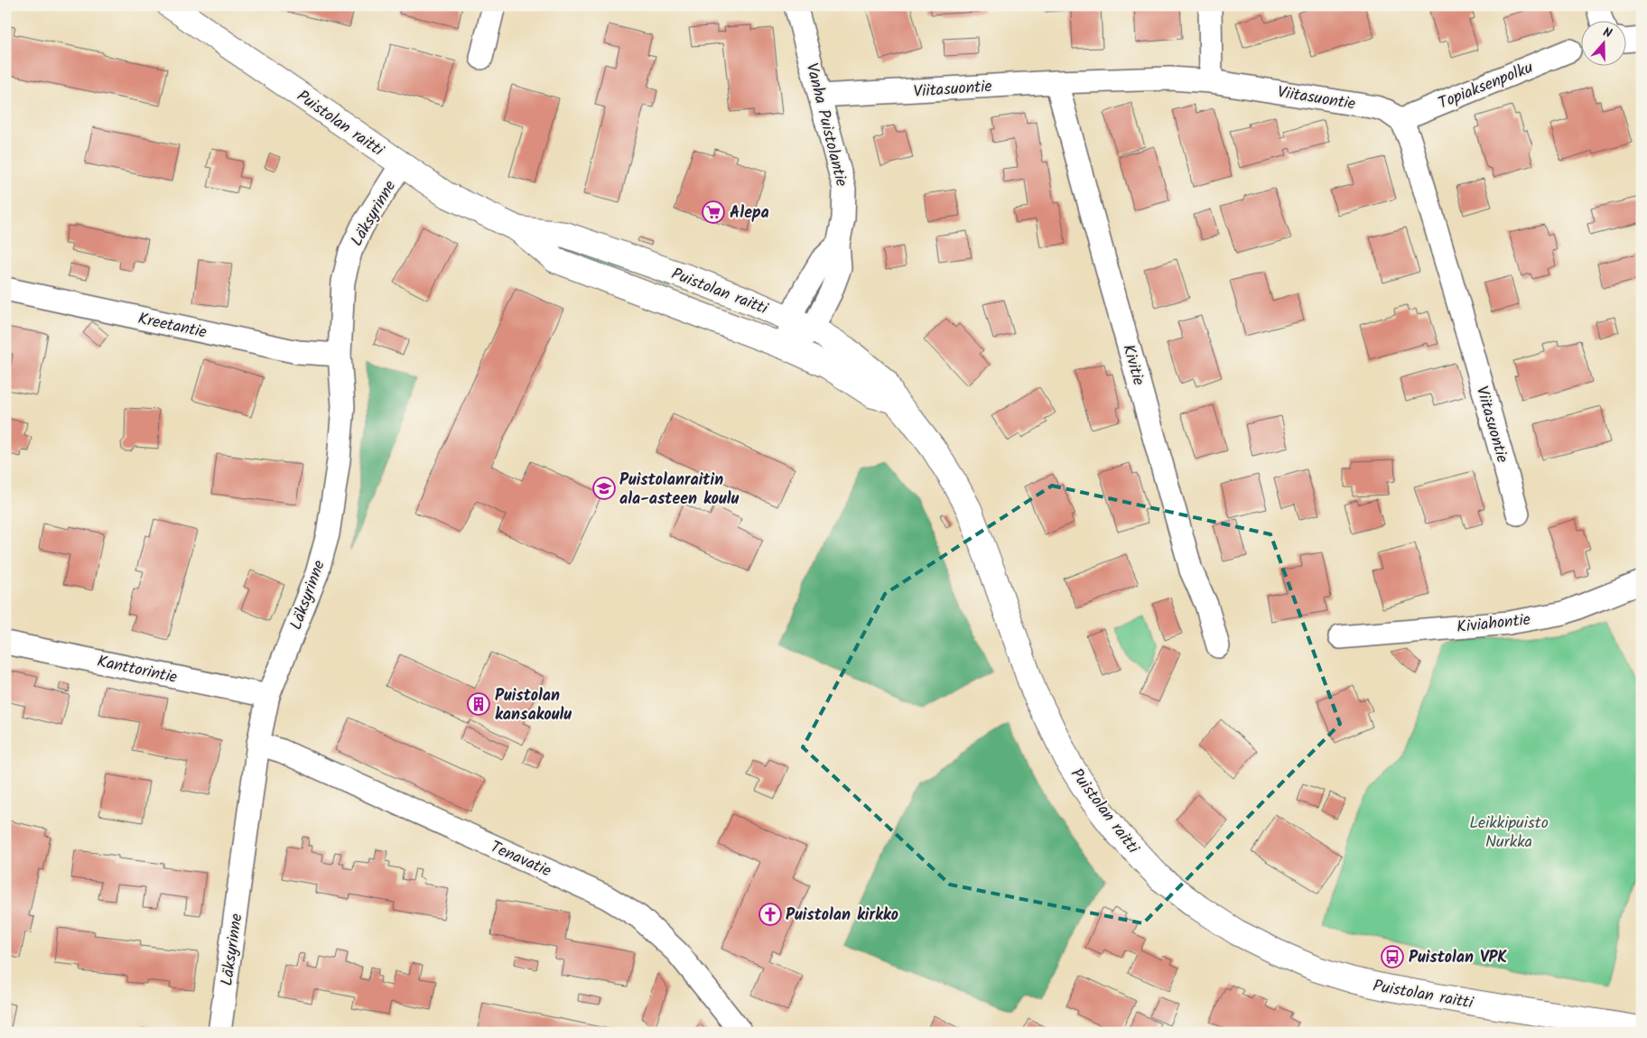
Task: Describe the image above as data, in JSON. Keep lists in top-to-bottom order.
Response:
{
  "streets": {
    "main road": ["Puistolan raitti"],
    "street": [
      "Topiaksenpolku",
      "Viitasuontie",
      "Vanha Puistolantie",
      "Läksyrinne",
      "Kreetantie",
      "Kivitie",
      "Kiviahontie",
      "Kanttorintie",
      "Tenavatie"
    ]
  },
  "crossings": [
    ["Topiaksenpolku", "Viitasuontie"],
    ["Viitasuontie", "Vanha Puistolantie"],
    ["Viitasuontie", "Kivitie"],
    ["Puistolan raitti", "Vanha Puistolantie"],
    ["Puistolan raitti", "Läksyrinne"],
    ["Läksyrinne", "Kreetantie"],
    ["Läksyrinne", "Kanttorintie"],
    ["Läksyrinne", "Tenavatie"]
  ],
  "parks": ["Leikkipuisto Nurkka"],
  "places": {
    "supermarket": ["Alepa"],
    "school or university": ["Puistolanraitin ala-asteen koulu"],
    "building": ["Puistolan kansakoulu"],
    "church": ["Puistolan kirkko"],
    "bus stop": ["Puistolan VPK"]
  },
  "north": "top"
}
